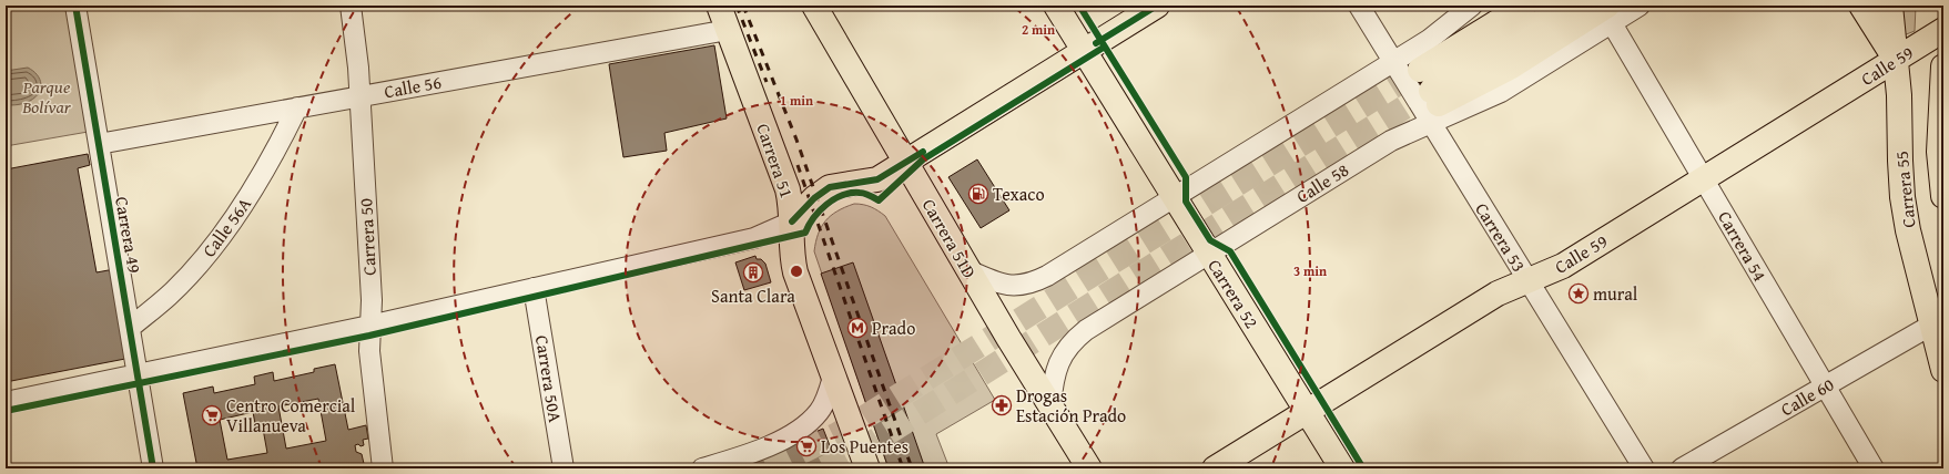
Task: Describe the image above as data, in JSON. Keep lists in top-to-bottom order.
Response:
{
  "streets": {
    "main road": [
      "Calle 59",
      "Carrera 51",
      "Carrera 55",
      "Carrera 51D",
      "Carrera 52"
    ],
    "street": [
      "Calle 56",
      "Calle 58",
      "Calle 56A",
      "Carrera 49",
      "Carrera 50",
      "Carrera 53",
      "Carrera 54",
      "Carrera 50A",
      "Calle 60"
    ]
  },
  "crossings": [
    ["Calle 59", "Carrera 55"],
    ["Calle 59", "Carrera 53"],
    ["Calle 59", "Carrera 54"],
    ["Calle 59", "Carrera 52"],
    ["Calle 56", "Carrera 51"],
    ["Calle 56", "Calle 56A"],
    ["Calle 56", "Carrera 49"],
    ["Calle 56", "Carrera 50"],
    ["Calle 58", "Carrera 53"],
    ["Calle 58", "Carrera 51D"],
    ["Calle 58", "Carrera 52"],
    ["Carrera 55", "Calle 60"],
    ["Calle 56A", "Carrera 49"],
    ["Carrera 54", "Calle 60"]
  ],
  "parks": ["Parque Bolívar"],
  "places": {
    "fuel station": ["Texaco"],
    "building": ["Santa Clara"],
    "place": ["mural"],
    "metro station": ["Prado"],
    "pharmacy": ["Drogas Estación Prado"],
    "supermarket": ["Centro Comercial Villanueva", "Los Puentes"]
  },
  "rings": ["2 min", "1 min", "3 min"]
}
